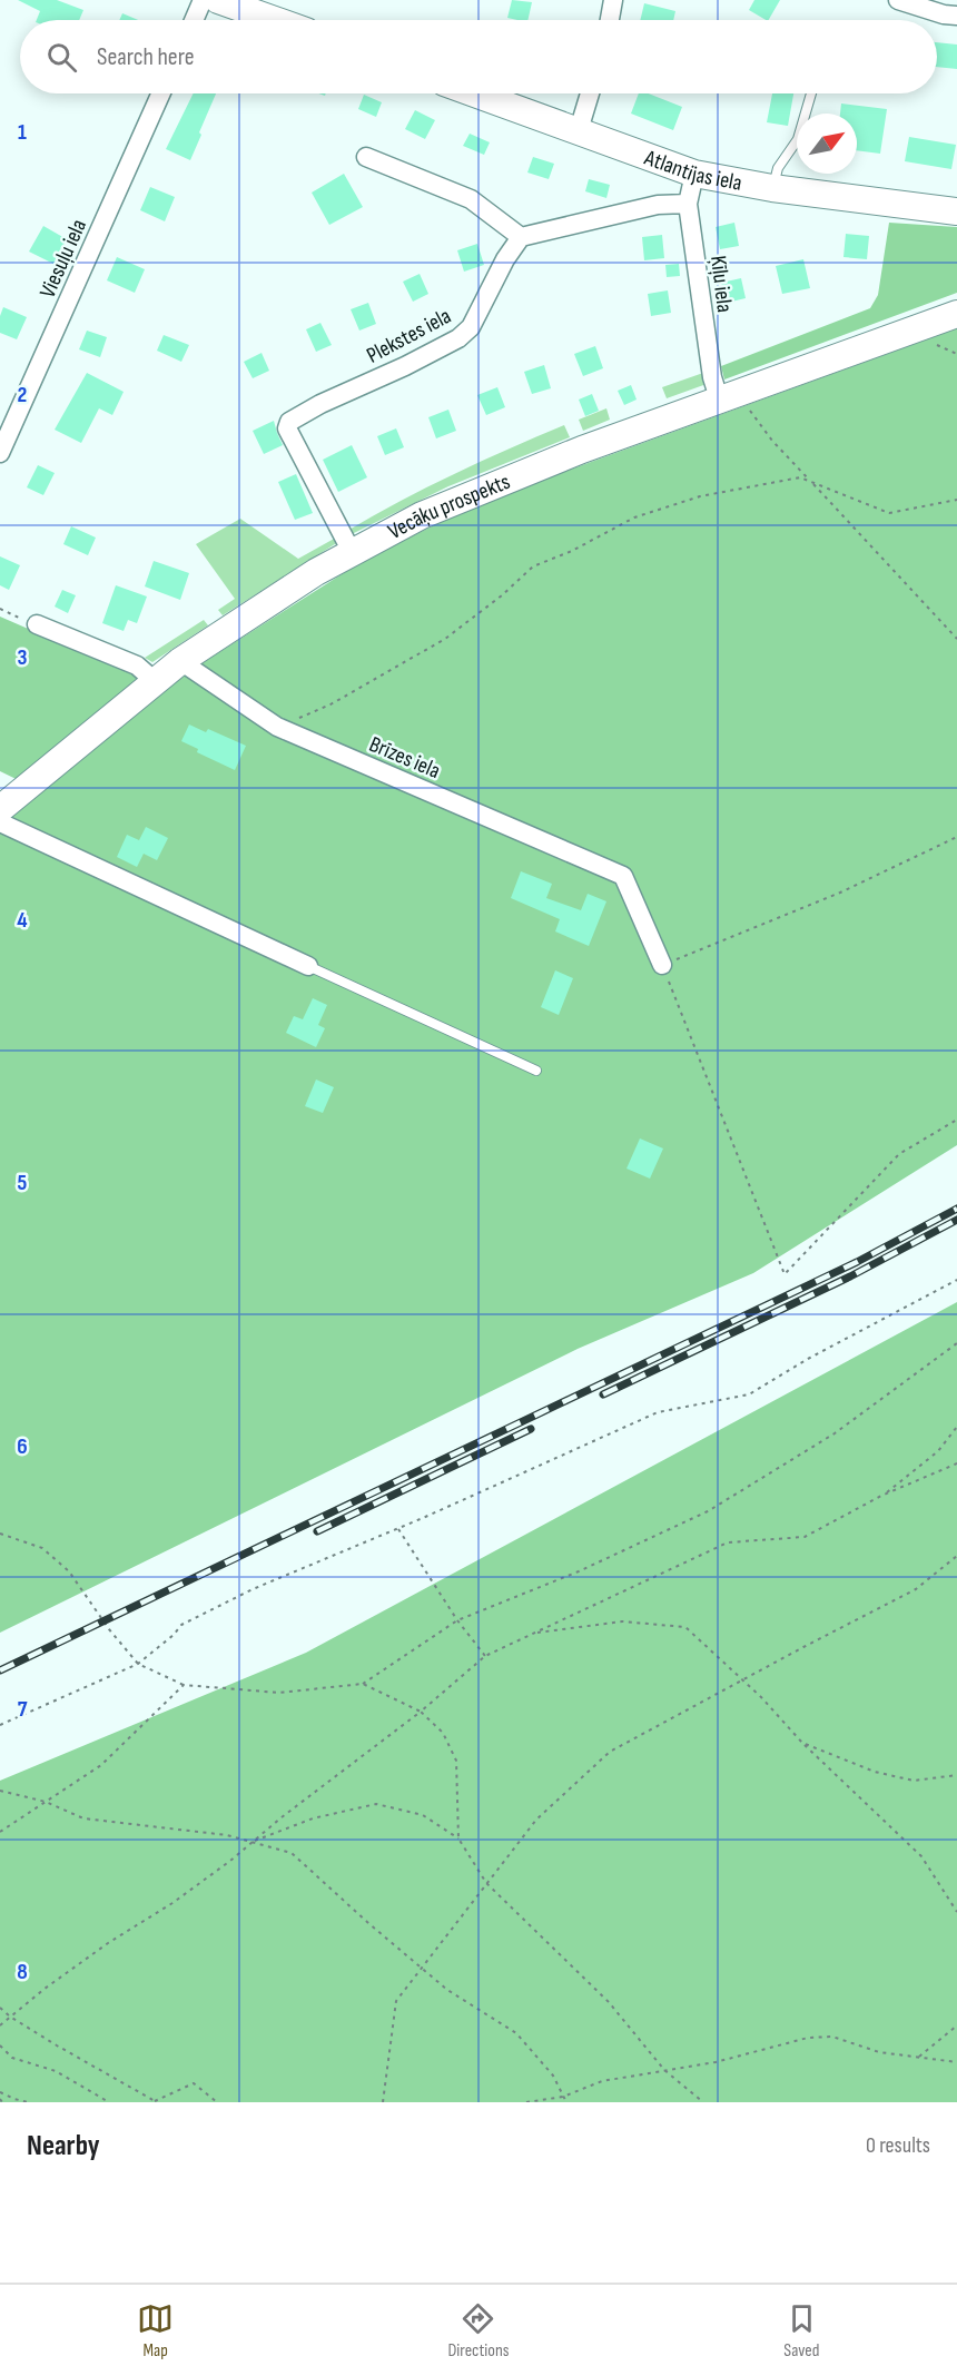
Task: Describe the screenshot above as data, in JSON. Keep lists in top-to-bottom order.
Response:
{
  "streets": {
    "main road": ["Atlantijas iela", "Vecāķu prospekts"],
    "street": [
      "Viesuļu iela",
      "Ķīļu iela",
      "Plekstes iela",
      "Brīzes iela"
    ]
  },
  "crossings": [
    ["Atlantijas iela", "Ķīļu iela"],
    ["Ķīļu iela", "Vecāķu prospekts"],
    ["Plekstes iela", "Vecāķu prospekts"],
    ["Vecāķu prospekts", "Brīzes iela"]
  ],
  "north": "top right",
  "page": {
    "search": "Search here",
    "heading": ["Nearby", "0 results"],
    "nav": ["Map", "Directions", "Saved"]
  },
  "grid": {
    "rows": [
      "1",
      "2",
      "3",
      "4",
      "5",
      "6",
      "7",
      "8"
    ]
  }
}
